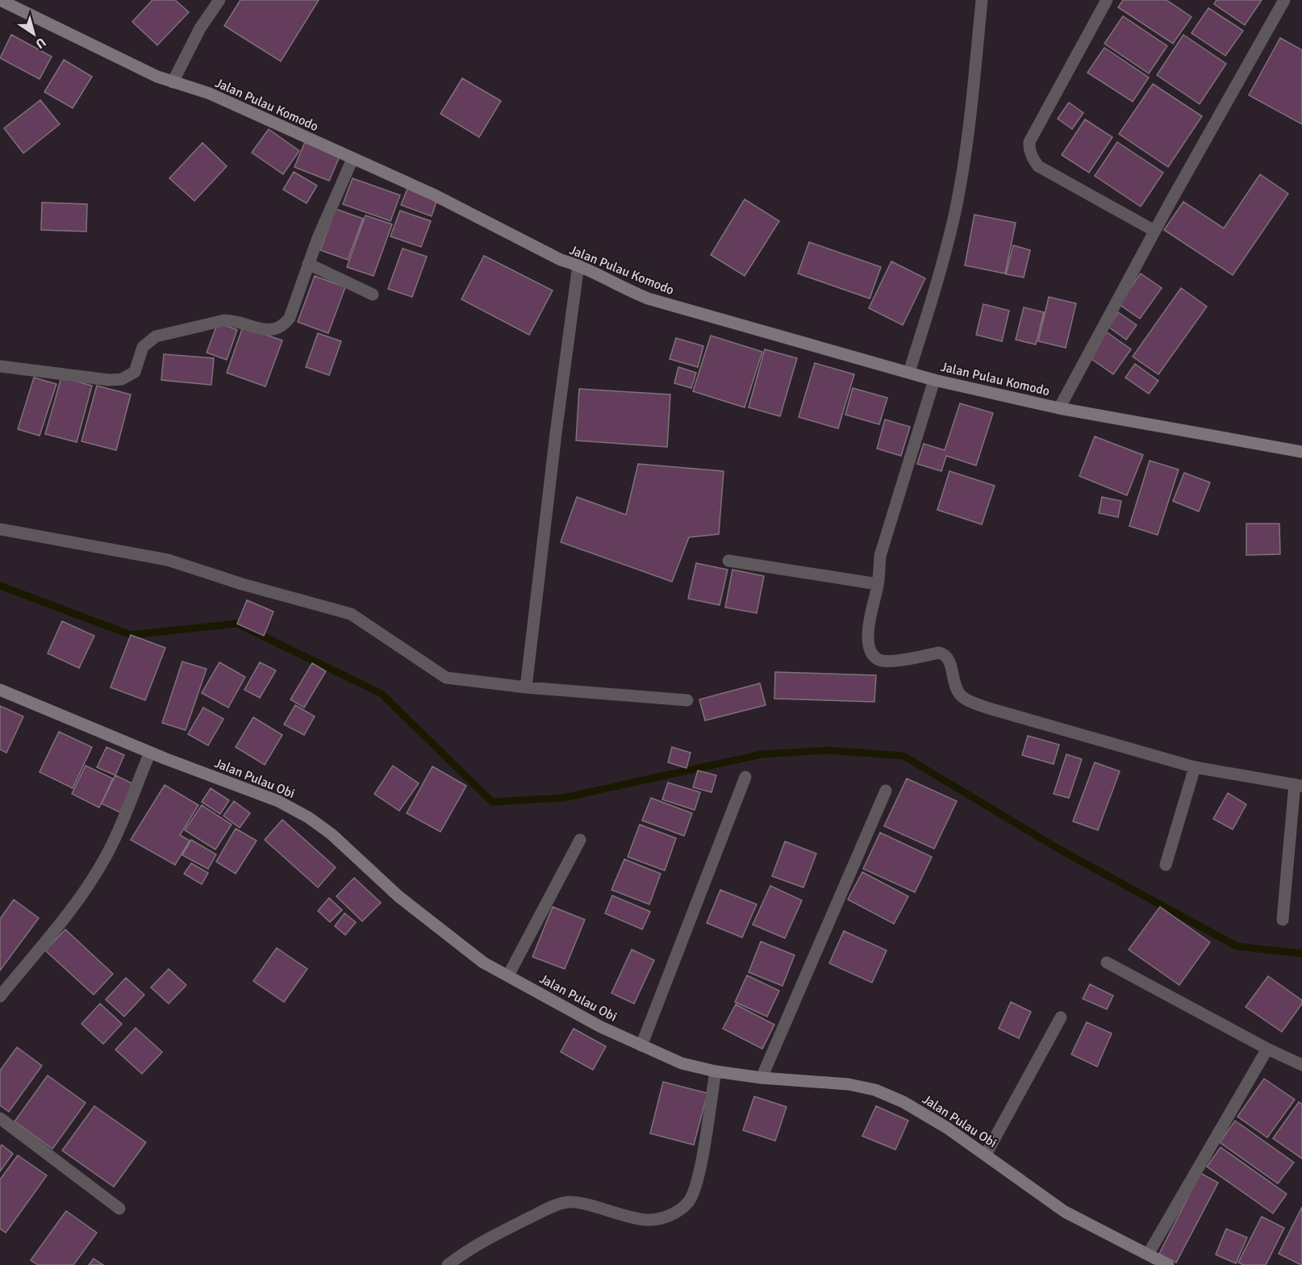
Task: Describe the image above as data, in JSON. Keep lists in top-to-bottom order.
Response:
{
  "streets": {
    "street": ["Jalan Pulau Komodo", "Jalan Pulau Obi"]
  },
  "north": "bottom right"
}
